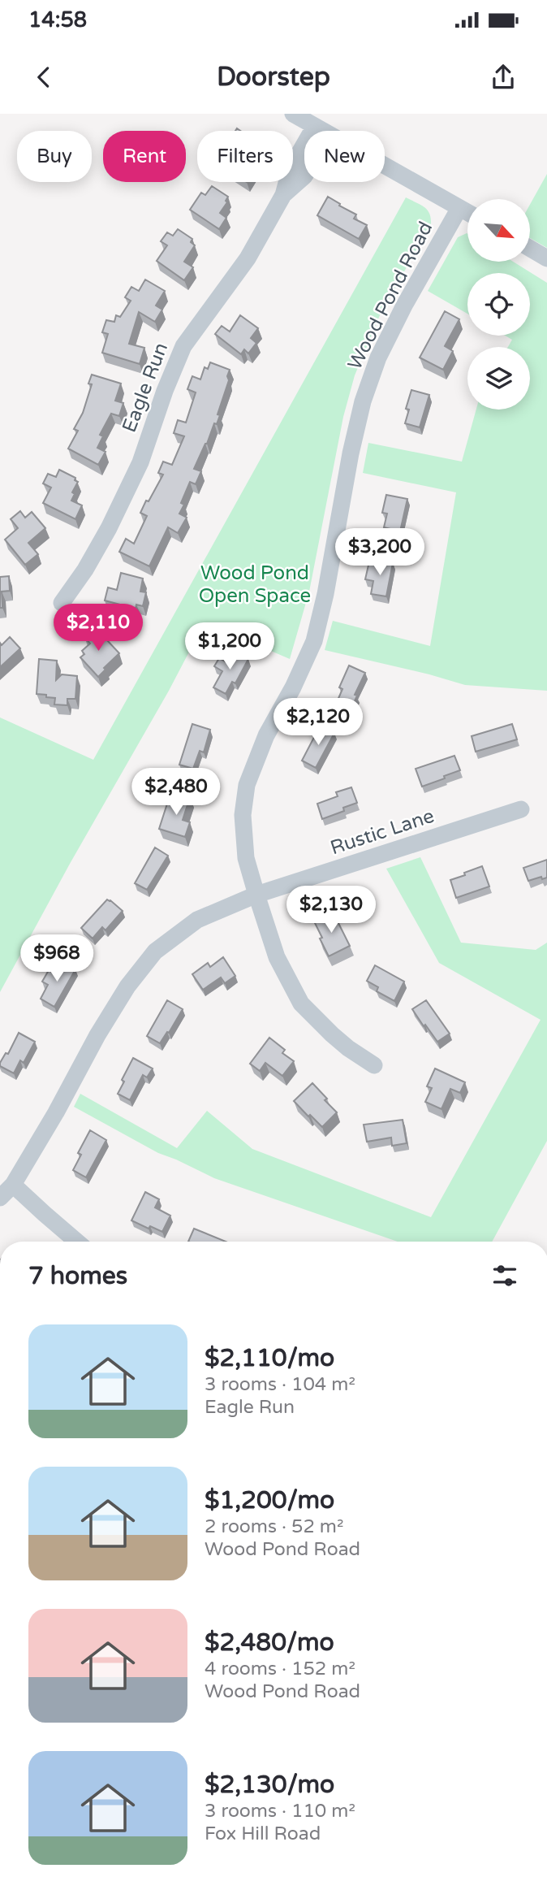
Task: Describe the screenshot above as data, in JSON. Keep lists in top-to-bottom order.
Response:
{
  "streets": {
    "street": ["Wood Pond Road", "Eagle Run", "Rustic Lane"]
  },
  "crossings": [
    ["Wood Pond Road", "Rustic Lane"]
  ],
  "parks": ["Wood Pond Open Space"],
  "north": "bottom right",
  "page": {
    "status": "14:58",
    "header": "Doorstep",
    "chip": [
      "Buy",
      "Rent",
      "Filters",
      "New"
    ],
    "price": [
      "$3,200",
      "$2,110",
      "$1,200",
      "$2,120",
      "$2,480",
      "$2,130",
      "$968"
    ],
    "heading": "7 homes",
    "list": [
      {
        "name": "$2,110/mo",
        "note": "3 rooms · 104 m² · Eagle Run"
      },
      {
        "name": "$1,200/mo",
        "note": "2 rooms · 52 m² · Wood Pond Road"
      },
      {
        "name": "$2,480/mo",
        "note": "4 rooms · 152 m² · Wood Pond Road"
      },
      {
        "name": "$2,130/mo",
        "note": "3 rooms · 110 m² · Fox Hill Road"
      }
    ]
  }
}
